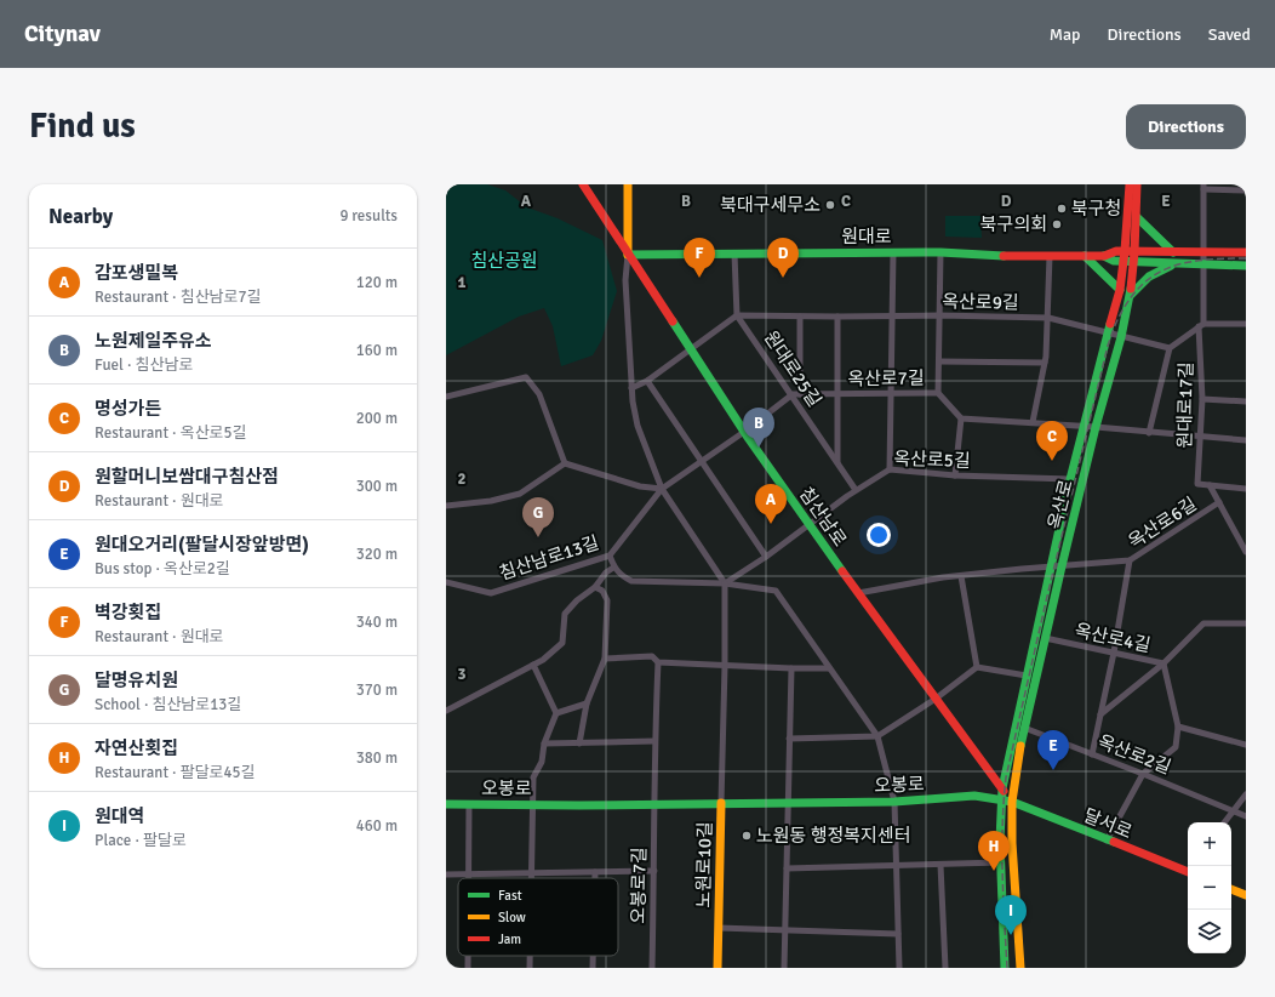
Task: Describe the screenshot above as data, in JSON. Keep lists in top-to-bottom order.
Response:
{
  "streets": {
    "main road": [
      "원대로",
      "옥산로",
      "침산남로",
      "오봉로",
      "달서로",
      "노원로10길"
    ],
    "street": [
      "옥산로9길",
      "원대로25길",
      "옥산로7길",
      "원대로17길",
      "옥산로5길",
      "옥산로6길",
      "침산남로13길",
      "옥산로4길",
      "옥산로2길",
      "오봉로7길"
    ]
  },
  "crossings": [
    ["원대로", "원대로17길"],
    ["원대로", "옥산로"],
    ["원대로", "침산남로"],
    ["옥산로9길", "원대로25길"],
    ["옥산로9길", "옥산로"],
    ["원대로25길", "옥산로7길"],
    ["원대로25길", "옥산로5길"],
    ["옥산로5길", "침산남로"],
    ["옥산로", "침산남로"],
    ["옥산로", "옥산로6길"],
    ["옥산로", "옥산로4길"],
    ["옥산로", "옥산로2길"],
    ["옥산로", "오봉로"],
    ["옥산로", "달서로"],
    ["침산남로", "옥산로6길"],
    ["침산남로", "침산남로13길"],
    ["침산남로", "오봉로"],
    ["침산남로", "달서로"],
    ["오봉로", "달서로"],
    ["오봉로", "노원로10길"],
    ["오봉로", "오봉로7길"]
  ],
  "parks": ["침산공원"],
  "places": [
    "북대구세무소",
    "북구청",
    "북구의회",
    "노원동 행정복지센터"
  ],
  "legend": ["Fast", "Slow", "Jam"],
  "page": {
    "header": "Citynav",
    "nav": ["Map", "Directions", "Saved"],
    "buttons": "Directions",
    "title": "Find us",
    "heading": ["Nearby", "9 results"],
    "pins": [
      "D",
      "F",
      "B",
      "C",
      "A",
      "G",
      "E",
      "H",
      "I"
    ],
    "list": [
      {
        "mark": "A",
        "name": "감포생밀복",
        "note": "Restaurant · 침산남로7길",
        "value": "120 m"
      },
      {
        "mark": "B",
        "name": "노원제일주유소",
        "note": "Fuel · 침산남로",
        "value": "160 m"
      },
      {
        "mark": "C",
        "name": "명성가든",
        "note": "Restaurant · 옥산로5길",
        "value": "200 m"
      },
      {
        "mark": "D",
        "name": "원할머니보쌈대구침산점",
        "note": "Restaurant · 원대로",
        "value": "300 m"
      },
      {
        "mark": "E",
        "name": "원대오거리(팔달시장앞방면)",
        "note": "Bus stop · 옥산로2길",
        "value": "320 m"
      },
      {
        "mark": "F",
        "name": "벽강횟집",
        "note": "Restaurant · 원대로",
        "value": "340 m"
      },
      {
        "mark": "G",
        "name": "달명유치원",
        "note": "School · 침산남로13길",
        "value": "370 m"
      },
      {
        "mark": "H",
        "name": "자연산횟집",
        "note": "Restaurant · 팔달로45길",
        "value": "380 m"
      },
      {
        "mark": "I",
        "name": "원대역",
        "note": "Place · 팔달로",
        "value": "460 m"
      }
    ],
    "map_buttons": ["+", "−"]
  },
  "grid": {
    "columns": [
      "A",
      "B",
      "C",
      "D",
      "E"
    ],
    "rows": ["1", "2", "3"]
  }
}
